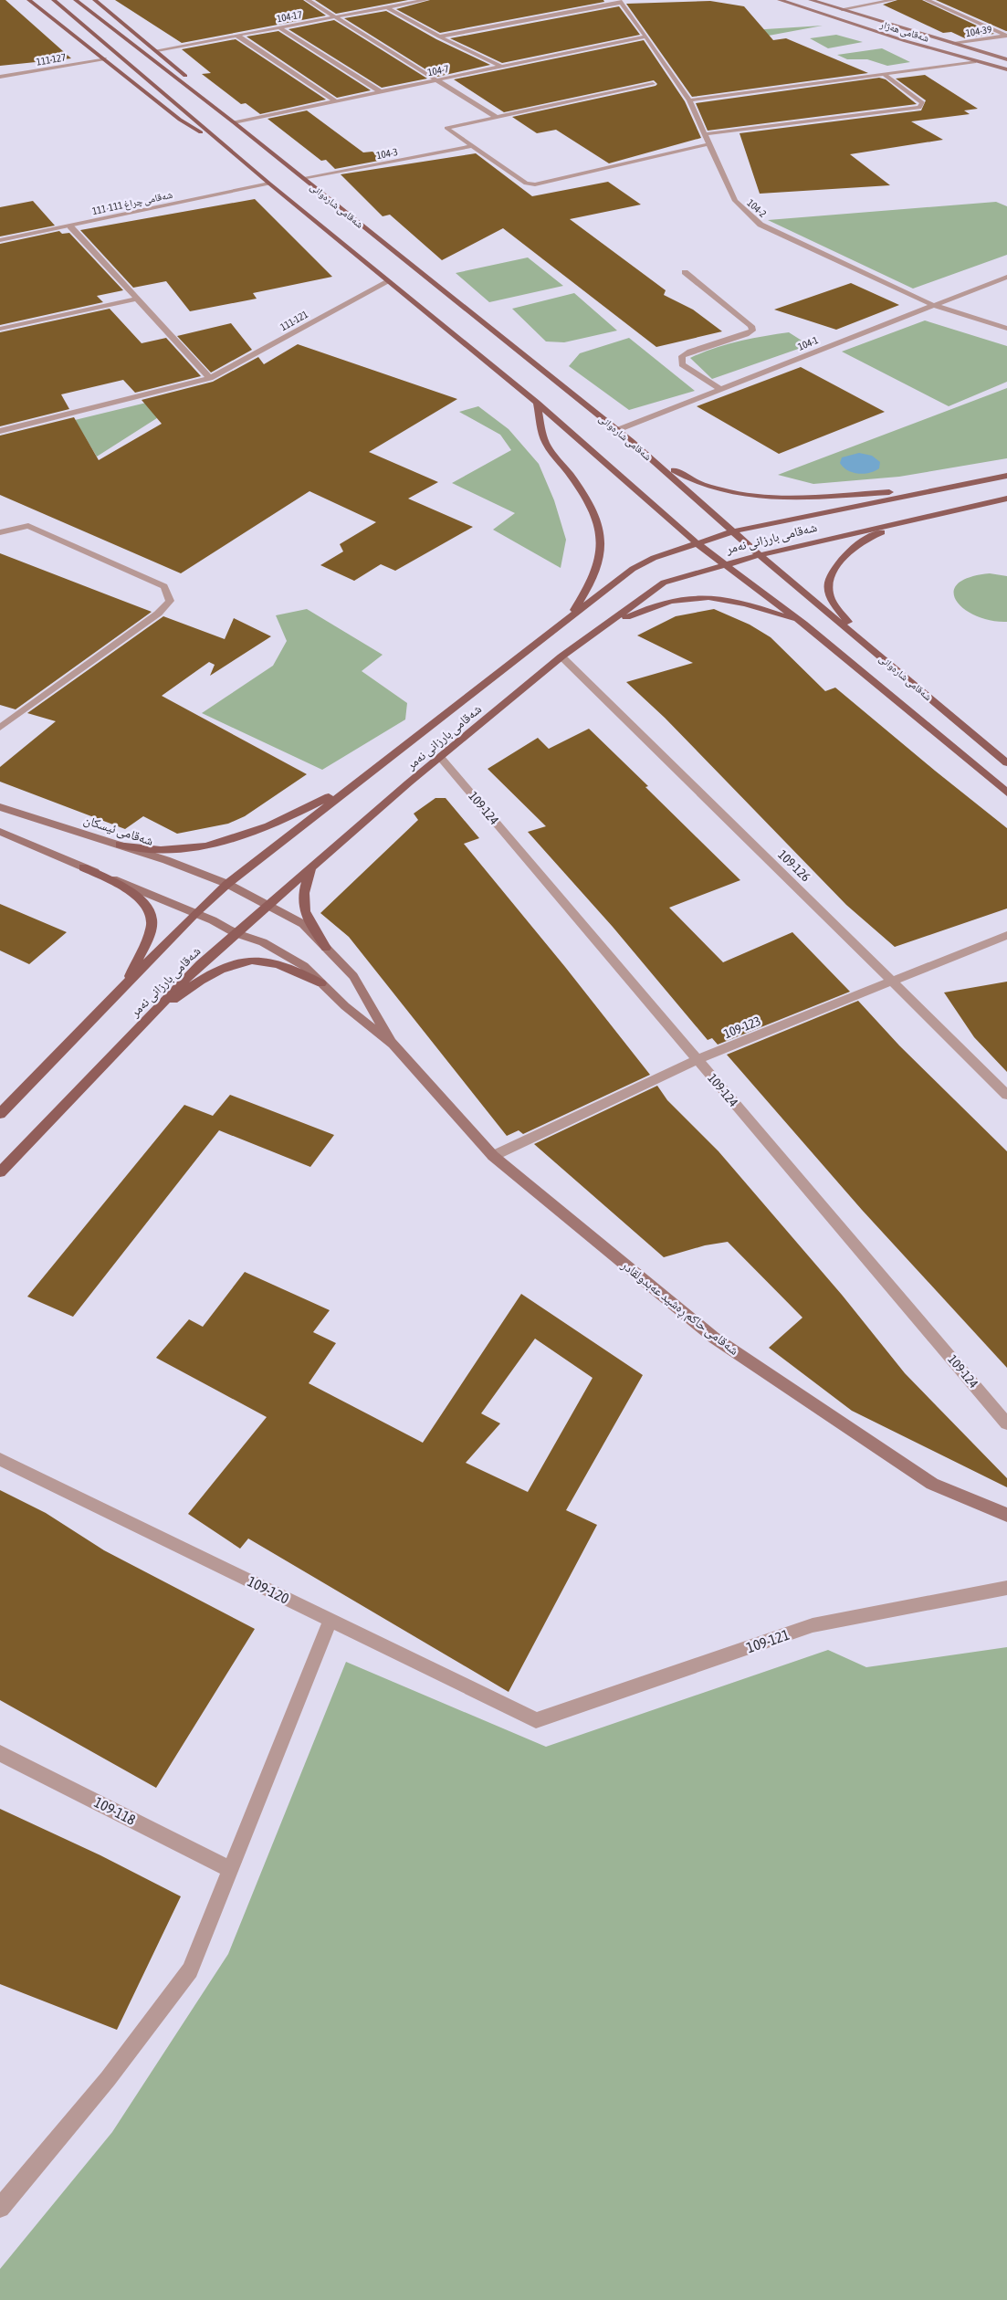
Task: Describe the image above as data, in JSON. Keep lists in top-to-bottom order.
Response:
{
  "streets": {
    "main road": [
      "شەقامی هەژار",
      "شەقامی شارەوانی",
      "شەقامی بارزانی نەمر",
      "شەقامی ئیسکان",
      "شەقامی حاکم ڕەشید عەبدولقادر"
    ],
    "street": [
      "104-17",
      "104-39",
      "111-127",
      "104-7",
      "104-3",
      "شەقامی چراغ 111-111",
      "104-2",
      "111-121",
      "104-1",
      "109-124",
      "109-126",
      "109-123",
      "109-120",
      "109-121",
      "109-118"
    ]
  },
  "crossings": [
    ["104-17", "شەقامی شارەوانی"],
    ["شەقامی هەژار", "104-39"],
    ["111-127", "شەقامی شارەوانی"],
    ["104-7", "شەقامی شارەوانی"],
    ["104-7", "104-2"],
    ["104-3", "شەقامی شارەوانی"],
    ["شەقامی چراغ 111-111", "شەقامی شارەوانی"],
    ["شەقامی شارەوانی", "111-121"],
    ["شەقامی شارەوانی", "104-1"],
    ["شەقامی شارەوانی", "شەقامی بارزانی نەمر"],
    ["104-2", "104-1"],
    ["شەقامی بارزانی نەمر", "109-124"],
    ["شەقامی بارزانی نەمر", "شەقامی ئیسکان"],
    ["شەقامی بارزانی نەمر", "109-126"],
    ["شەقامی بارزانی نەمر", "شەقامی حاکم ڕەشید عەبدولقادر"],
    ["109-124", "109-123"],
    ["شەقامی ئیسکان", "شەقامی حاکم ڕەشید عەبدولقادر"],
    ["109-126", "109-123"],
    ["109-123", "شەقامی حاکم ڕەشید عەبدولقادر"],
    ["109-120", "109-121"]
  ]
}
